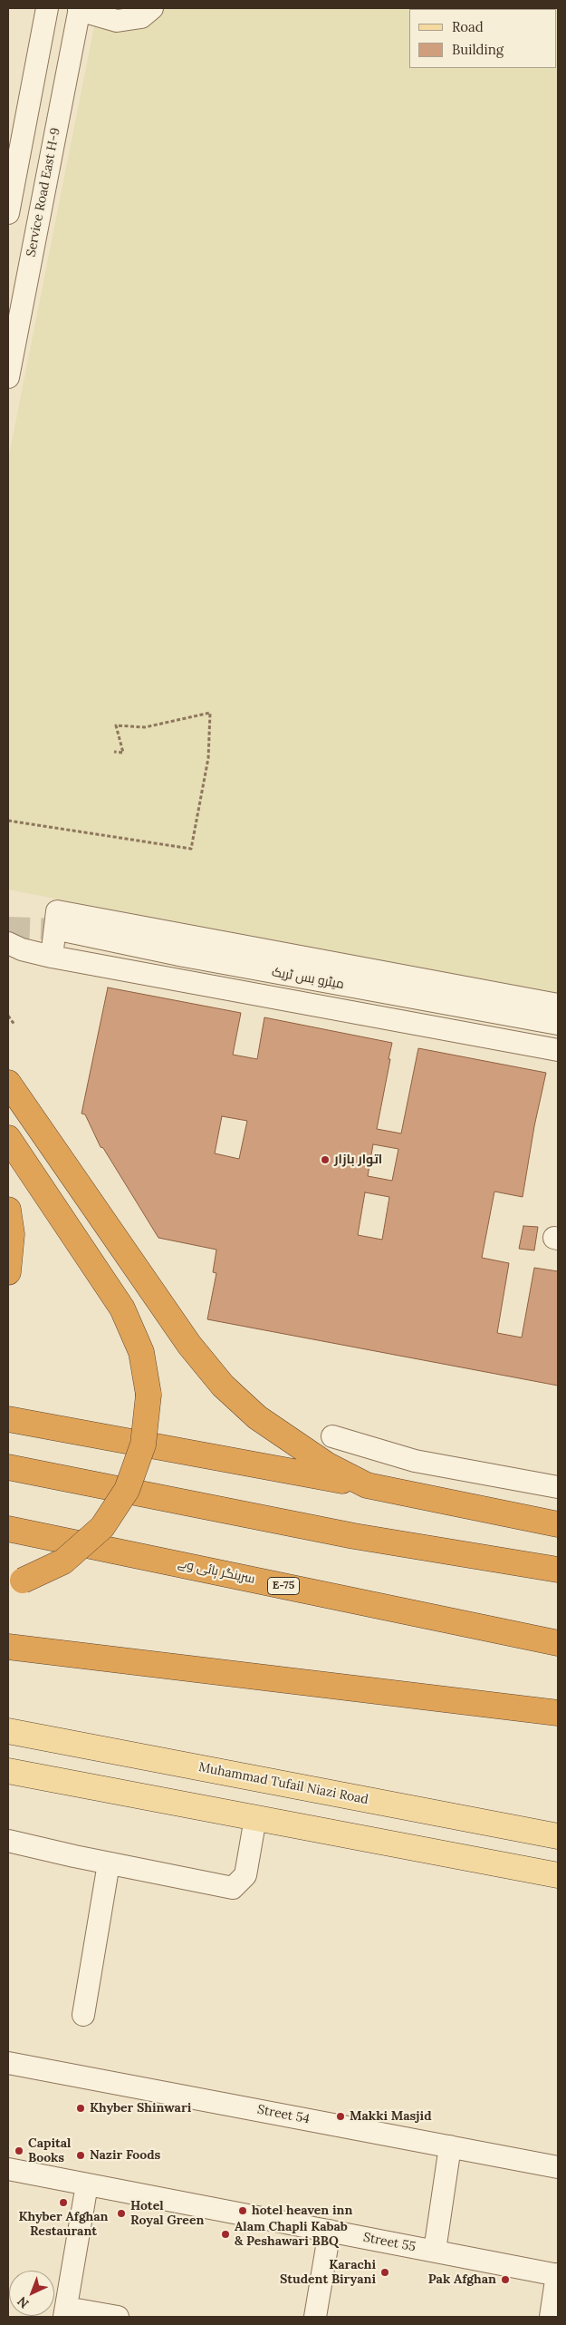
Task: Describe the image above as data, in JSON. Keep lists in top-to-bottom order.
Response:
{
  "streets": {
    "highway": ["سرینگر ہائی وے", "E-75"],
    "main road": ["Muhammad Tufail Niazi Road"],
    "street": [
      "Service Road East H-9",
      "میٹرو بس ٹریک",
      "Street 54",
      "Street 55"
    ]
  },
  "places": [
    "اتوار بازار",
    "Khyber Shinwari",
    "Makki Masjid",
    "Capital Books",
    "Nazir Foods",
    "Khyber Afghan Restaurant",
    "hotel heaven inn",
    "Hotel Royal Green",
    "Alam Chapli Kabab & Peshawari BBQ",
    "Karachi Student Biryani",
    "Pak Afghan"
  ],
  "legend": ["Road", "Building"],
  "north": "bottom left"
}
